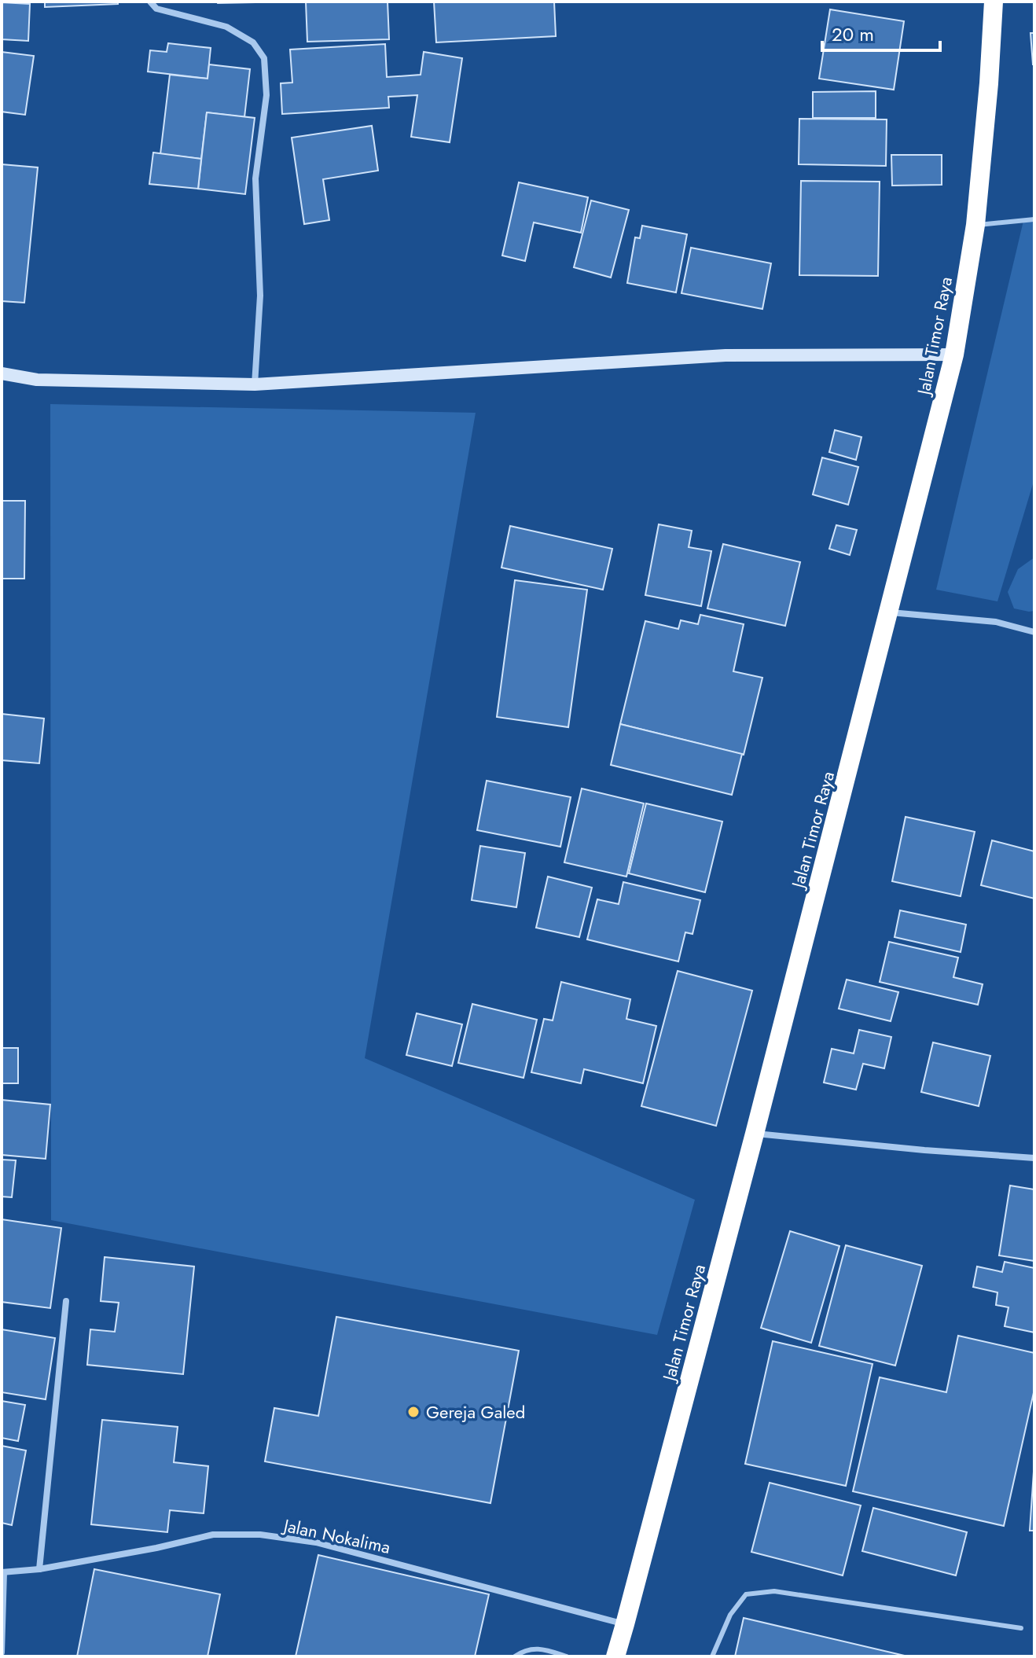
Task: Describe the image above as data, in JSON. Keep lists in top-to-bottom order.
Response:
{
  "streets": {
    "highway": ["Jalan Timor Raya"],
    "street": ["Jalan Nokalima"]
  },
  "crossings": [
    ["Jalan Timor Raya", "Jalan Nokalima"]
  ],
  "places": ["Gereja Galed"],
  "scale_bar": "20 m"
}
